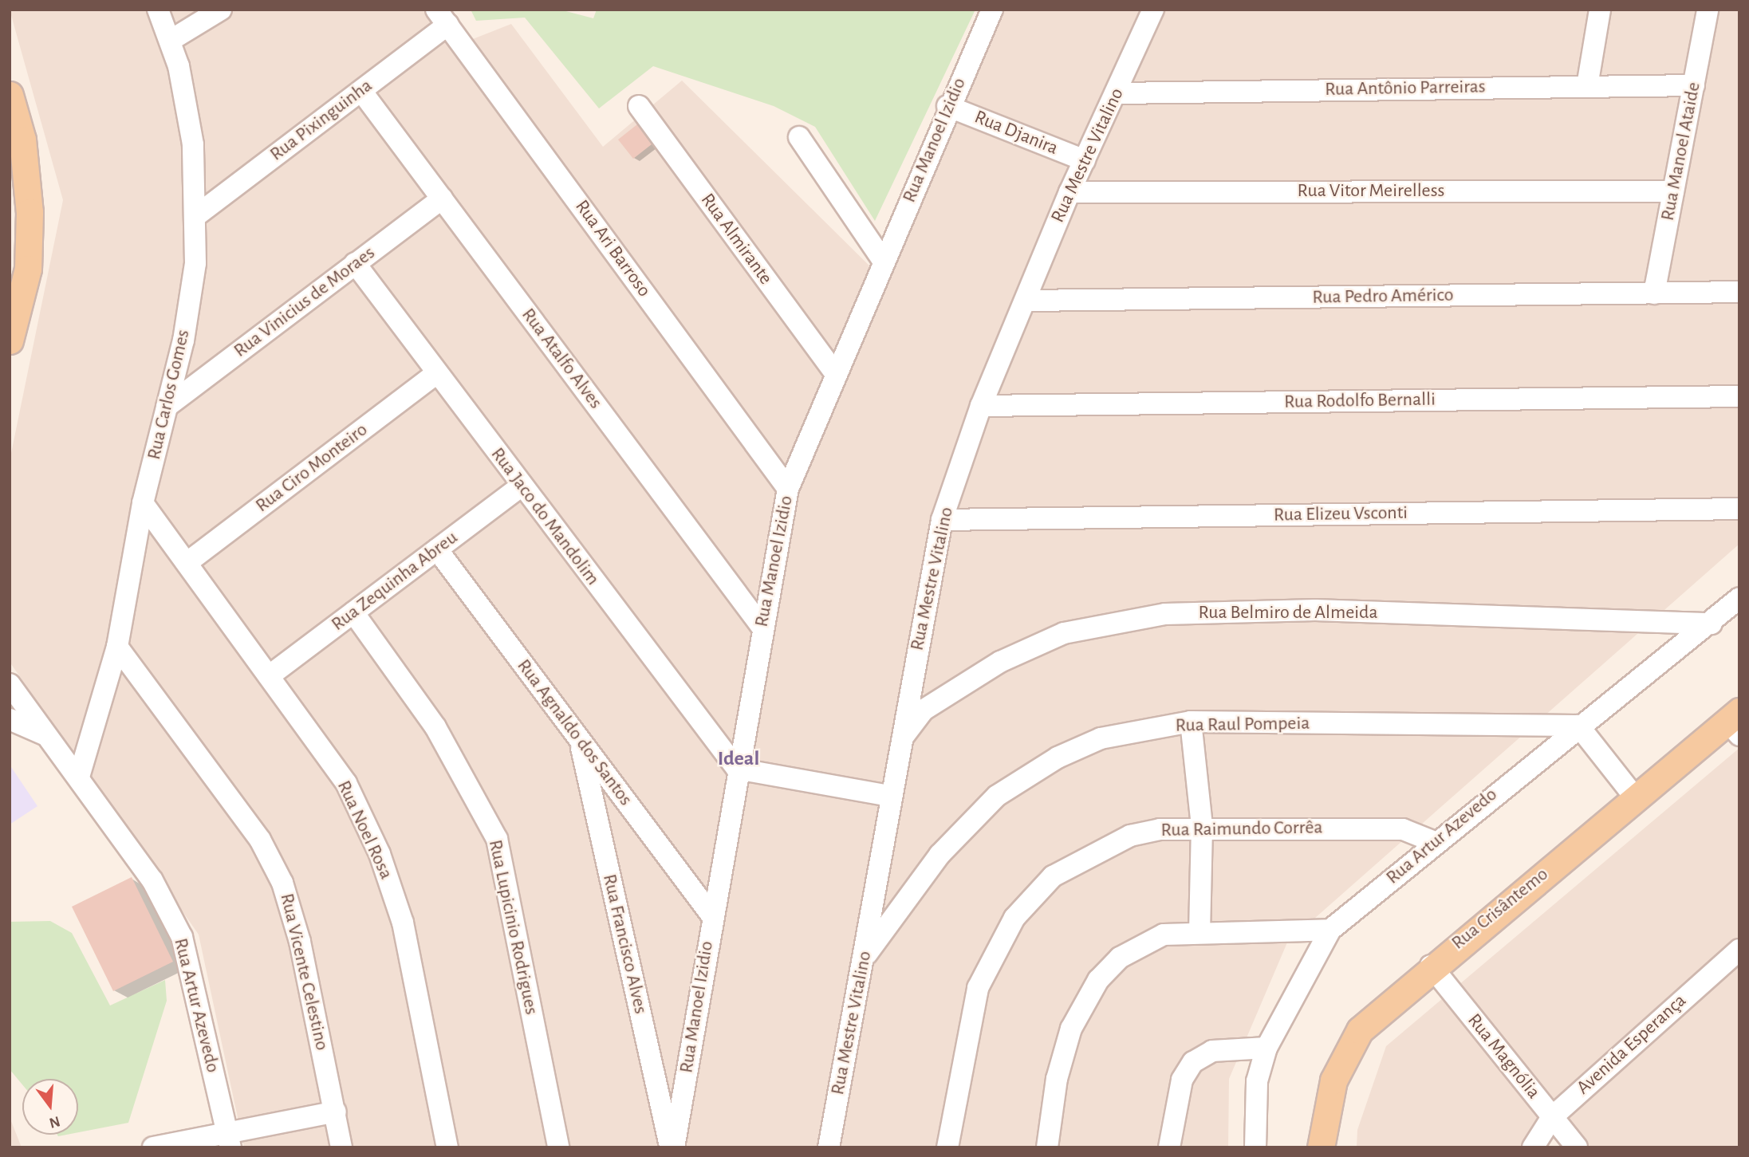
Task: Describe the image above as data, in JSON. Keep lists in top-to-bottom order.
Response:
{
  "streets": {
    "main road": ["Rua Crisântemo"],
    "street": [
      "Rua Antônio Parreiras",
      "Rua Pixinguinha",
      "Rua Djanira",
      "Rua Manoel Izidio",
      "Rua Manoel Ataide",
      "Rua Mestre Vitalino",
      "Rua Vitor Meirelless",
      "Rua Almirante",
      "Rua Ari Barroso",
      "Rua Pedro Américo",
      "Rua Vinicius de Moraes",
      "Rua Atalfo Alves",
      "Rua Carlos Gomes",
      "Rua Rodolfo Bernalli",
      "Rua Ciro Monteiro",
      "Rua Elizeu Vsconti",
      "Rua Jaco do Mandolim",
      "Rua Zequinha Abreu",
      "Rua Belmiro de Almeida",
      "Rua Raul Pompeia",
      "Rua Agnaldo dos Santos",
      "Rua Raimundo Corrêa",
      "Rua Noel Rosa",
      "Rua Artur Azevedo",
      "Rua Lupicinio Rodrigues",
      "Rua Francisco Alves",
      "Rua Vicente Celestino",
      "Avenida Esperança",
      "Rua Magnólia"
    ]
  },
  "crossings": [
    ["Rua Antônio Parreiras", "Rua Manoel Ataide"],
    ["Rua Antônio Parreiras", "Rua Mestre Vitalino"],
    ["Rua Pixinguinha", "Rua Ari Barroso"],
    ["Rua Pixinguinha", "Rua Atalfo Alves"],
    ["Rua Pixinguinha", "Rua Carlos Gomes"],
    ["Rua Djanira", "Rua Manoel Izidio"],
    ["Rua Djanira", "Rua Mestre Vitalino"],
    ["Rua Manoel Izidio", "Rua Almirante"],
    ["Rua Manoel Izidio", "Rua Ari Barroso"],
    ["Rua Manoel Izidio", "Rua Atalfo Alves"],
    ["Rua Manoel Izidio", "Rua Jaco do Mandolim"],
    ["Rua Manoel Izidio", "Rua Agnaldo dos Santos"],
    ["Rua Manoel Izidio", "Rua Francisco Alves"],
    ["Rua Manoel Ataide", "Rua Vitor Meirelless"],
    ["Rua Manoel Ataide", "Rua Pedro Américo"],
    ["Rua Mestre Vitalino", "Rua Vitor Meirelless"],
    ["Rua Mestre Vitalino", "Rua Pedro Américo"],
    ["Rua Mestre Vitalino", "Rua Rodolfo Bernalli"],
    ["Rua Mestre Vitalino", "Rua Elizeu Vsconti"],
    ["Rua Mestre Vitalino", "Rua Belmiro de Almeida"],
    ["Rua Mestre Vitalino", "Rua Raul Pompeia"],
    ["Rua Vinicius de Moraes", "Rua Atalfo Alves"],
    ["Rua Vinicius de Moraes", "Rua Carlos Gomes"],
    ["Rua Vinicius de Moraes", "Rua Jaco do Mandolim"],
    ["Rua Carlos Gomes", "Rua Noel Rosa"],
    ["Rua Carlos Gomes", "Rua Artur Azevedo"],
    ["Rua Carlos Gomes", "Rua Vicente Celestino"],
    ["Rua Ciro Monteiro", "Rua Jaco do Mandolim"],
    ["Rua Ciro Monteiro", "Rua Noel Rosa"],
    ["Rua Jaco do Mandolim", "Rua Zequinha Abreu"],
    ["Rua Zequinha Abreu", "Rua Agnaldo dos Santos"],
    ["Rua Zequinha Abreu", "Rua Noel Rosa"],
    ["Rua Zequinha Abreu", "Rua Lupicinio Rodrigues"],
    ["Rua Belmiro de Almeida", "Rua Artur Azevedo"],
    ["Rua Raul Pompeia", "Rua Artur Azevedo"],
    ["Rua Agnaldo dos Santos", "Rua Francisco Alves"],
    ["Rua Raimundo Corrêa", "Rua Artur Azevedo"],
    ["Rua Crisântemo", "Rua Magnólia"],
    ["Avenida Esperança", "Rua Magnólia"]
  ],
  "districts": ["Ideal"],
  "north": "bottom"
}
